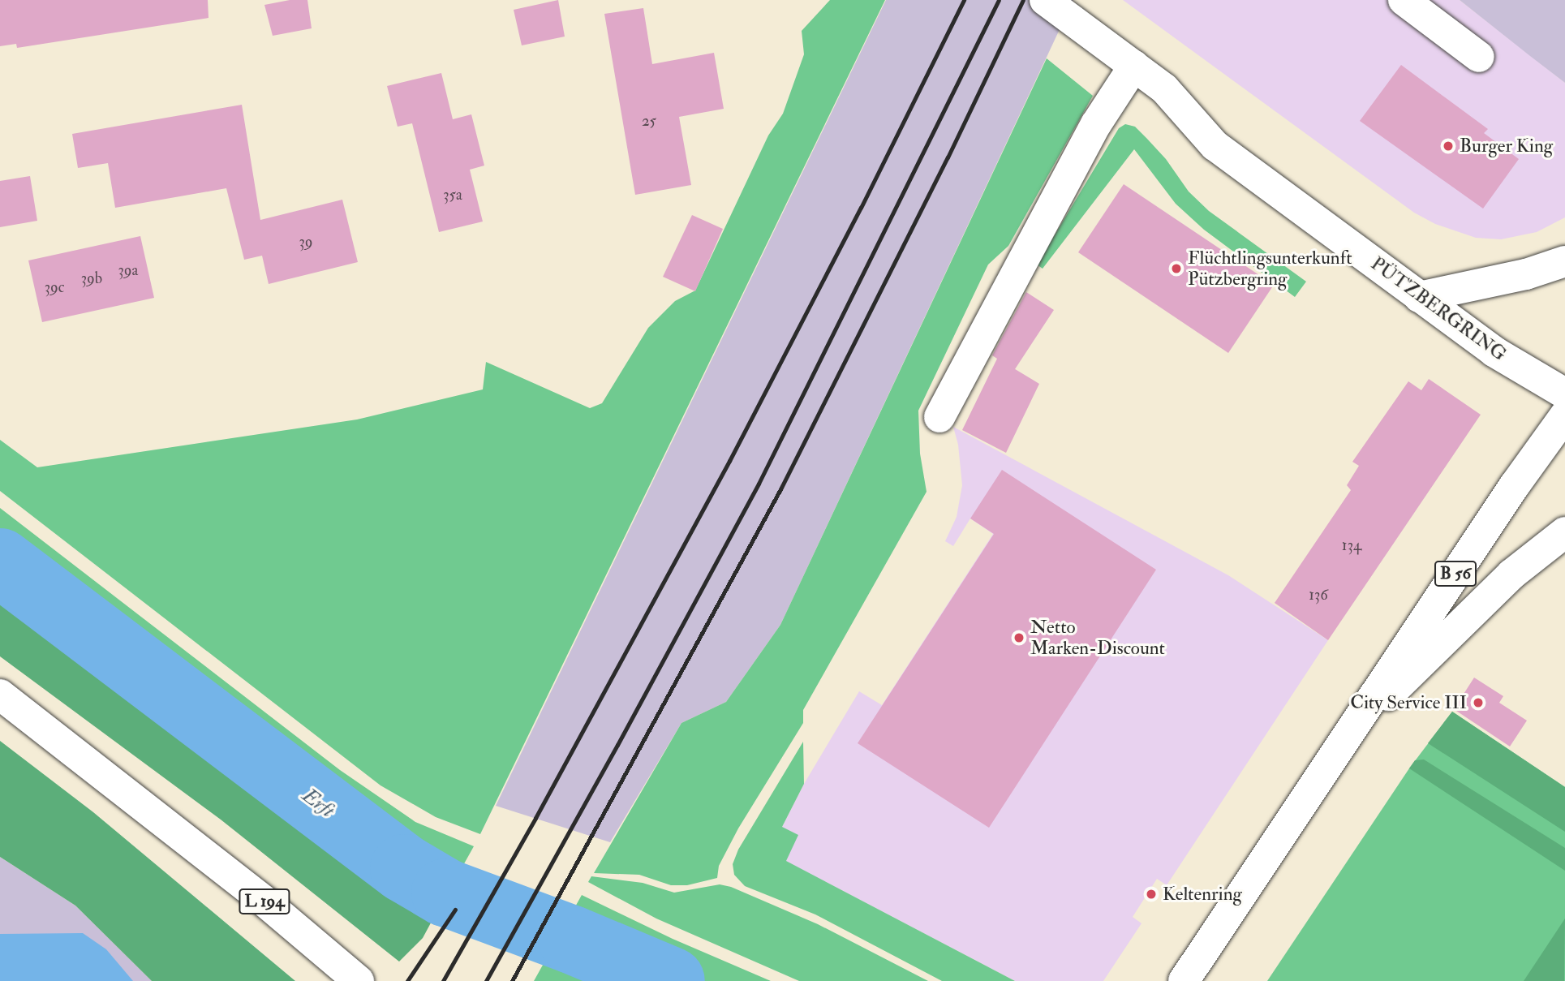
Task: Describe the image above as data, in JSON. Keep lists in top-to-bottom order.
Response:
{
  "streets": {
    "main road": ["PÜTZBERGRING", "B 56", "L 194"]
  },
  "water": ["Erft"],
  "places": [
    "Burger King",
    "Flüchtlingsunterkunft Pützbergring",
    "Netto Marken-Discount",
    "City Service III",
    "Keltenring"
  ],
  "house_numbers": [
    "25",
    "35a",
    "39",
    "39a",
    "39b",
    "39c",
    "134",
    "136"
  ]
}
